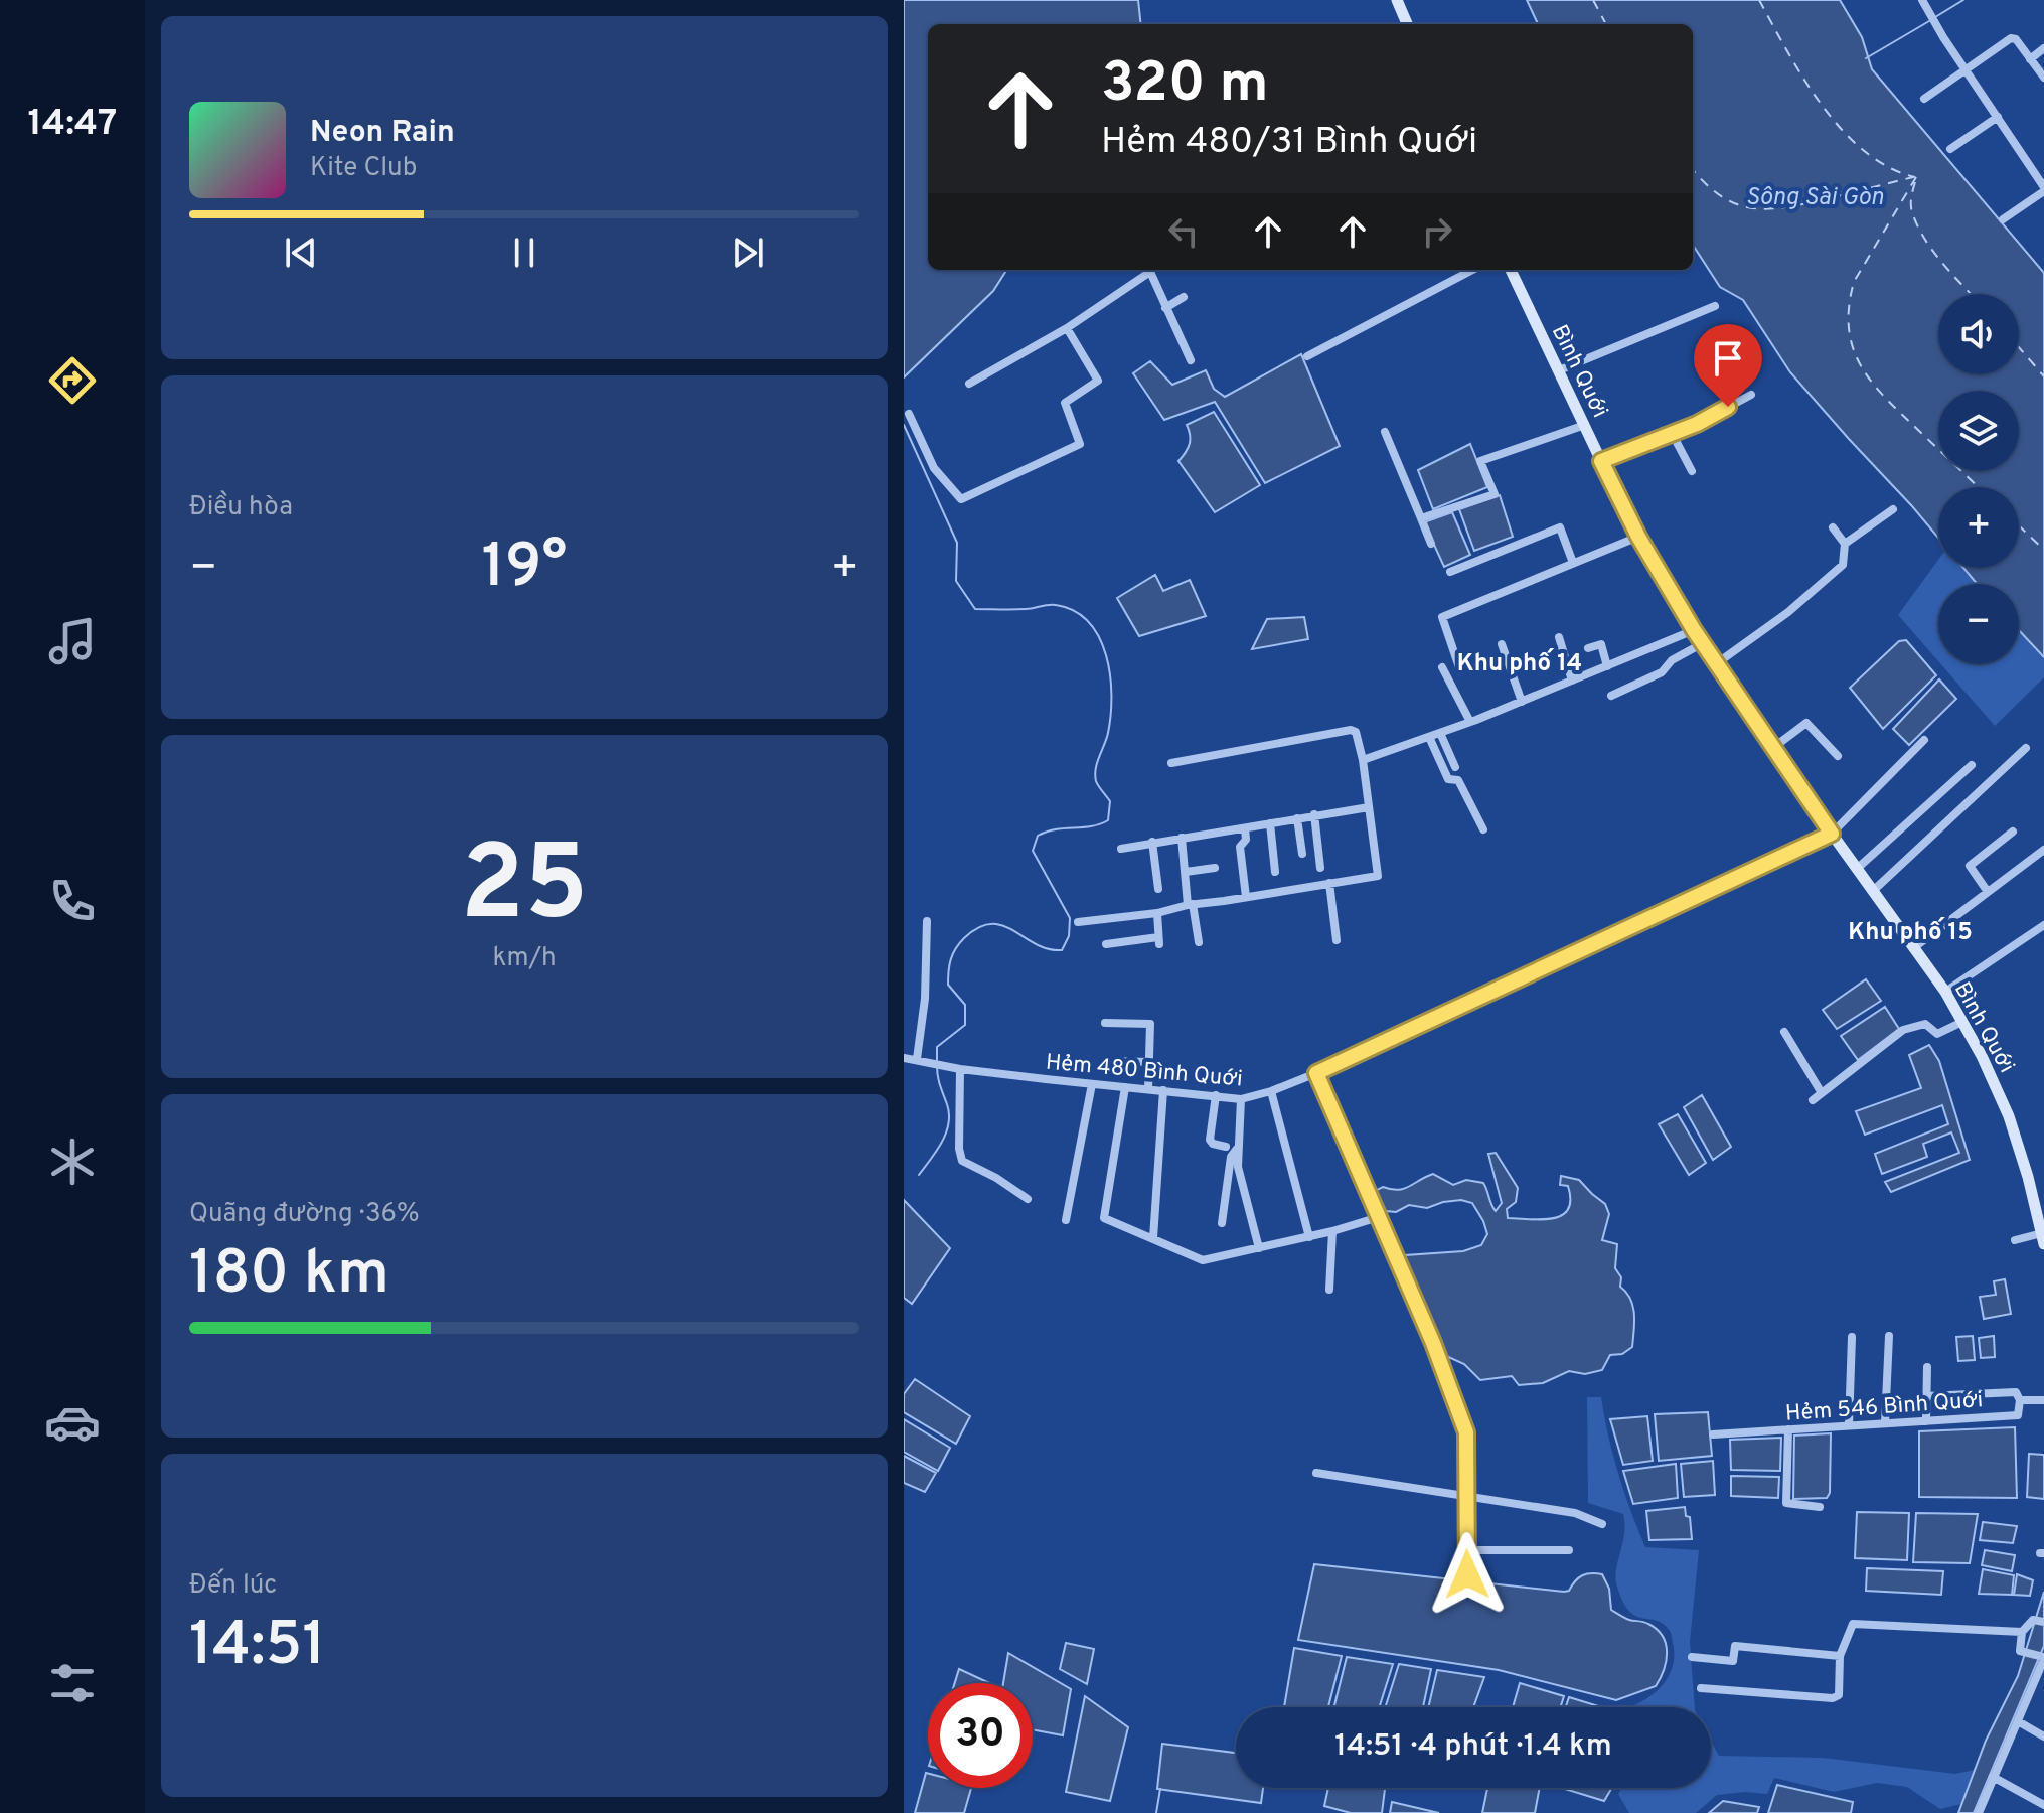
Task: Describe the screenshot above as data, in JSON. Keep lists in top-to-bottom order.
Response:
{
  "streets": {
    "main road": ["Bình Quới"],
    "street": ["Hẻm 480 Bình Quới", "Hẻm 546 Bình Quới"]
  },
  "crossings": [
    ["Bình Quới", "Hẻm 480 Bình Quới"]
  ],
  "districts": ["Khu phố 14", "Khu phố 15"],
  "water": ["Sông Sài Gòn"],
  "page": {
    "tabs": "14:47",
    "turn": ["320 m", "Hẻm 480/31 Bình Quới"],
    "song": ["Neon Rain", "Kite Club"],
    "map_buttons": ["+", "−"],
    "tile": [
      "Điều hòa",
      ["25", "km/h"],
      ["Quãng đường · 36%", "180 km"],
      ["Đến lúc", "14:51"]
    ],
    "heat": ["−", "19°", "+"],
    "limit": "30",
    "trip": "14:51 · 4 phút · 1.4 km"
  }
}
